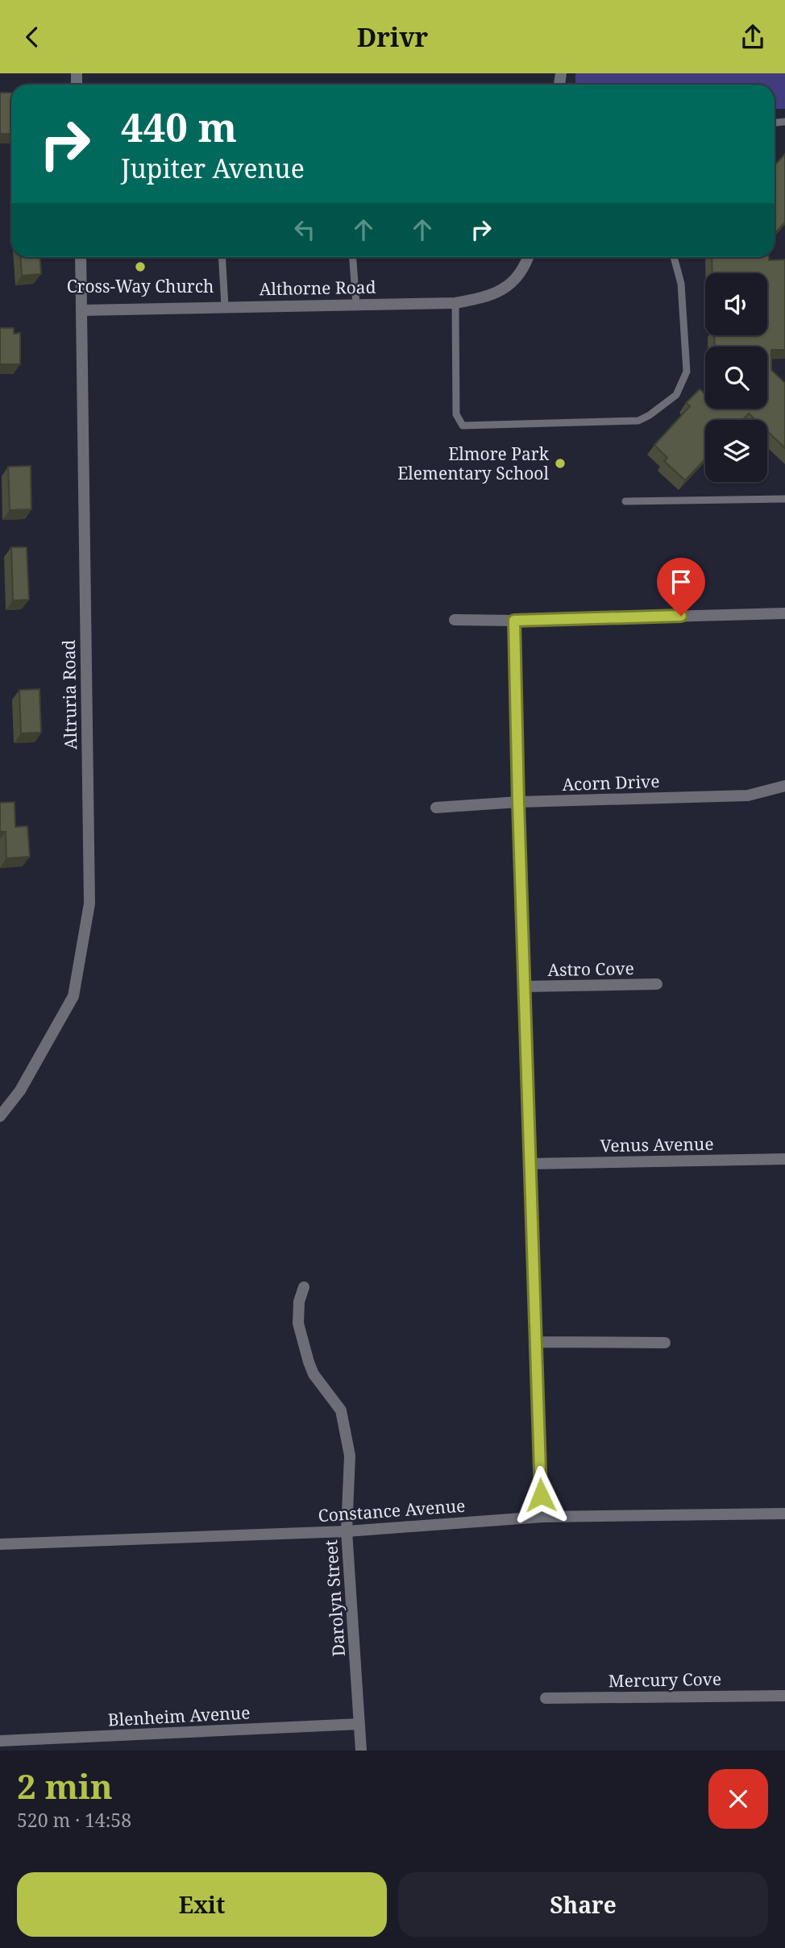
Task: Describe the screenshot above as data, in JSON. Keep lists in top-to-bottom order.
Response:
{
  "streets": {
    "street": [
      "Althorne Road",
      "Altruria Road",
      "Acorn Drive",
      "Astro Cove",
      "Venus Avenue",
      "Constance Avenue",
      "Darolyn Street",
      "Mercury Cove",
      "Blenheim Avenue"
    ]
  },
  "crossings": [
    ["Althorne Road", "Altruria Road"],
    ["Constance Avenue", "Darolyn Street"],
    ["Darolyn Street", "Blenheim Avenue"]
  ],
  "places": ["Cross-Way Church", "Elmore Park Elementary School"],
  "page": {
    "header": "Drivr",
    "turn": ["440 m", "Jupiter Avenue"],
    "heading": ["2 min", "520 m · 14:58"],
    "buttons": ["Exit", "Share"]
  }
}
